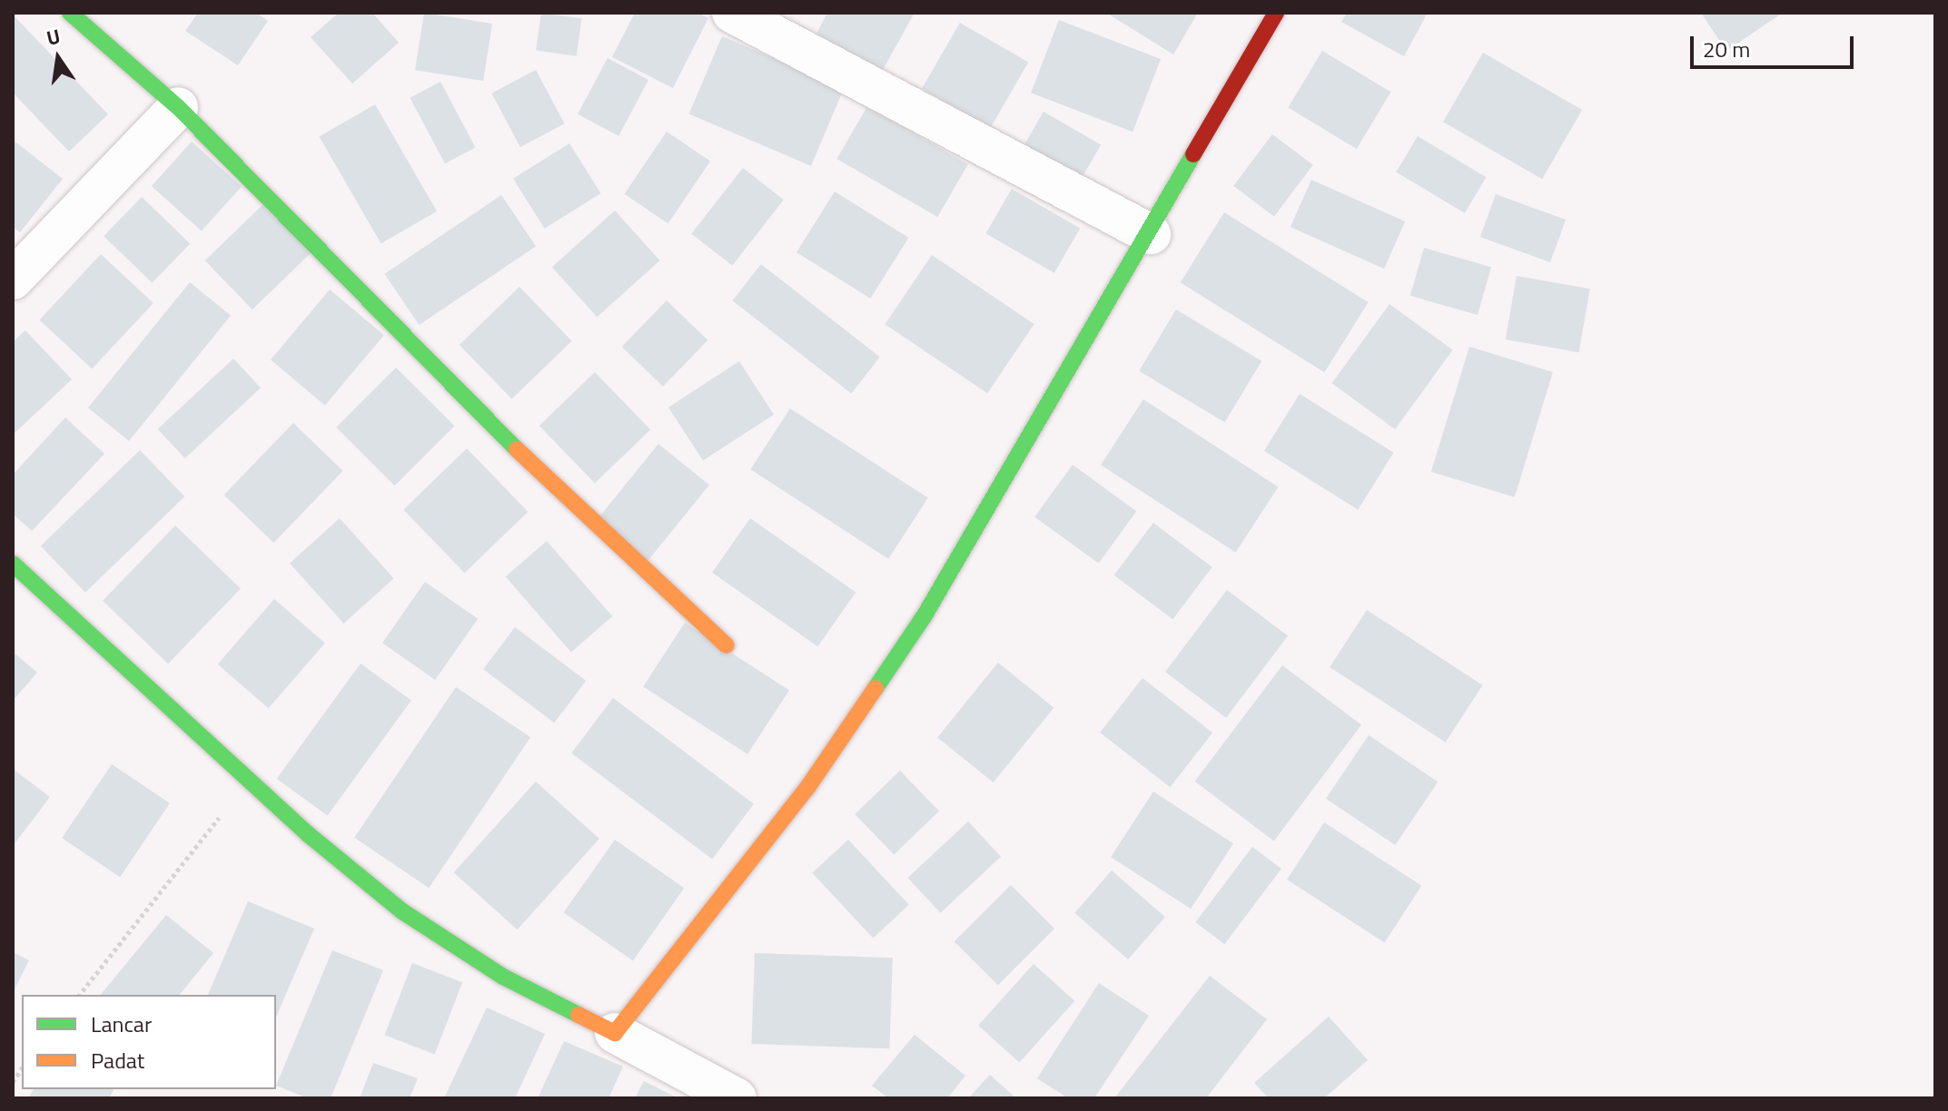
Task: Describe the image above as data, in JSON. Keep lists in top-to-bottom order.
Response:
{
  "legend": ["Lancar", "Padat"],
  "scale_bar": "20 m",
  "north": "top"
}
